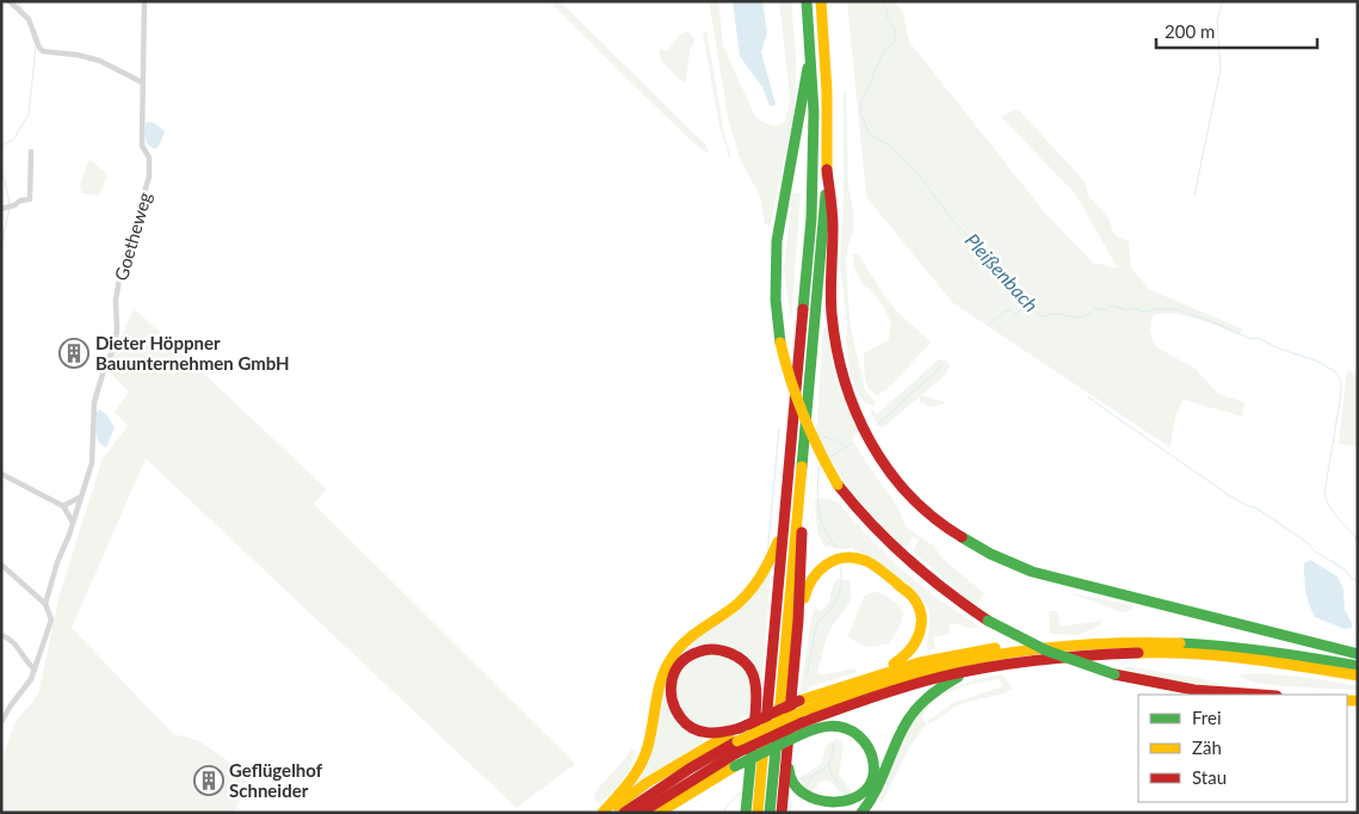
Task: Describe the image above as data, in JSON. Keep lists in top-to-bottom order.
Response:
{
  "streets": {
    "street": ["Goetheweg"]
  },
  "water": ["Pleißenbach"],
  "places": {
    "building": ["Dieter Höppner Bauunternehmen GmbH", "Geflügelhof Schneider"]
  },
  "legend": ["Frei", "Zäh", "Stau"],
  "scale_bar": "200 m"
}
